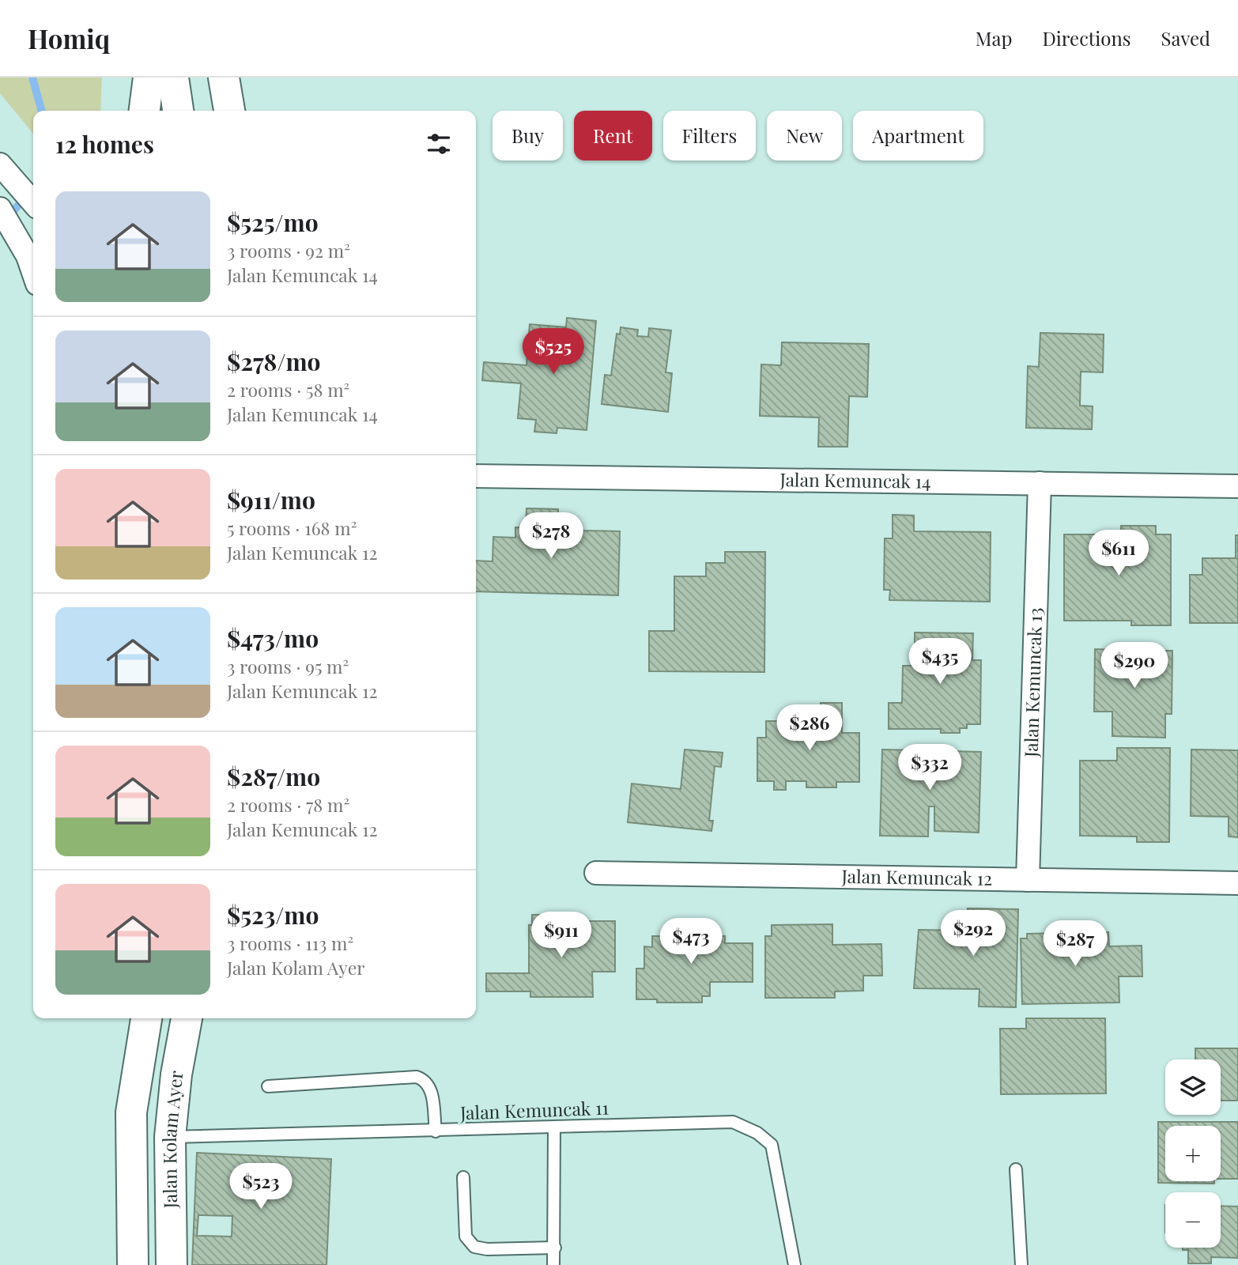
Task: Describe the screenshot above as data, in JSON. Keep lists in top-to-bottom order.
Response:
{
  "streets": {
    "main road": ["Jalan Kolam Ayer"],
    "street": ["Jalan Kemuncak 14", "Jalan Kemuncak 13", "Jalan Kemuncak 12"],
    "lane": ["Jalan Kemuncak 11"]
  },
  "crossings": [
    ["Jalan Kemuncak 14", "Jalan Kemuncak 13"],
    ["Jalan Kemuncak 13", "Jalan Kemuncak 12"],
    ["Jalan Kemuncak 11", "Jalan Kolam Ayer"]
  ],
  "page": {
    "header": "Homiq",
    "nav": ["Map", "Directions", "Saved"],
    "chip": [
      "Buy",
      "Rent",
      "Filters",
      "New",
      "Apartment"
    ],
    "heading": "12 homes",
    "list": [
      {
        "name": "$525/mo",
        "note": "3 rooms · 92 m² · Jalan Kemuncak 14"
      },
      {
        "name": "$278/mo",
        "note": "2 rooms · 58 m² · Jalan Kemuncak 14"
      },
      {
        "name": "$911/mo",
        "note": "5 rooms · 168 m² · Jalan Kemuncak 12"
      },
      {
        "name": "$473/mo",
        "note": "3 rooms · 95 m² · Jalan Kemuncak 12"
      },
      {
        "name": "$287/mo",
        "note": "2 rooms · 78 m² · Jalan Kemuncak 12"
      },
      {
        "name": "$523/mo",
        "note": "3 rooms · 113 m² · Jalan Kolam Ayer"
      }
    ],
    "price": [
      "$525",
      "$278",
      "$611",
      "$435",
      "$290",
      "$286",
      "$332",
      "$292",
      "$911",
      "$473",
      "$287",
      "$523"
    ],
    "map_buttons": ["+", "−"]
  }
}
